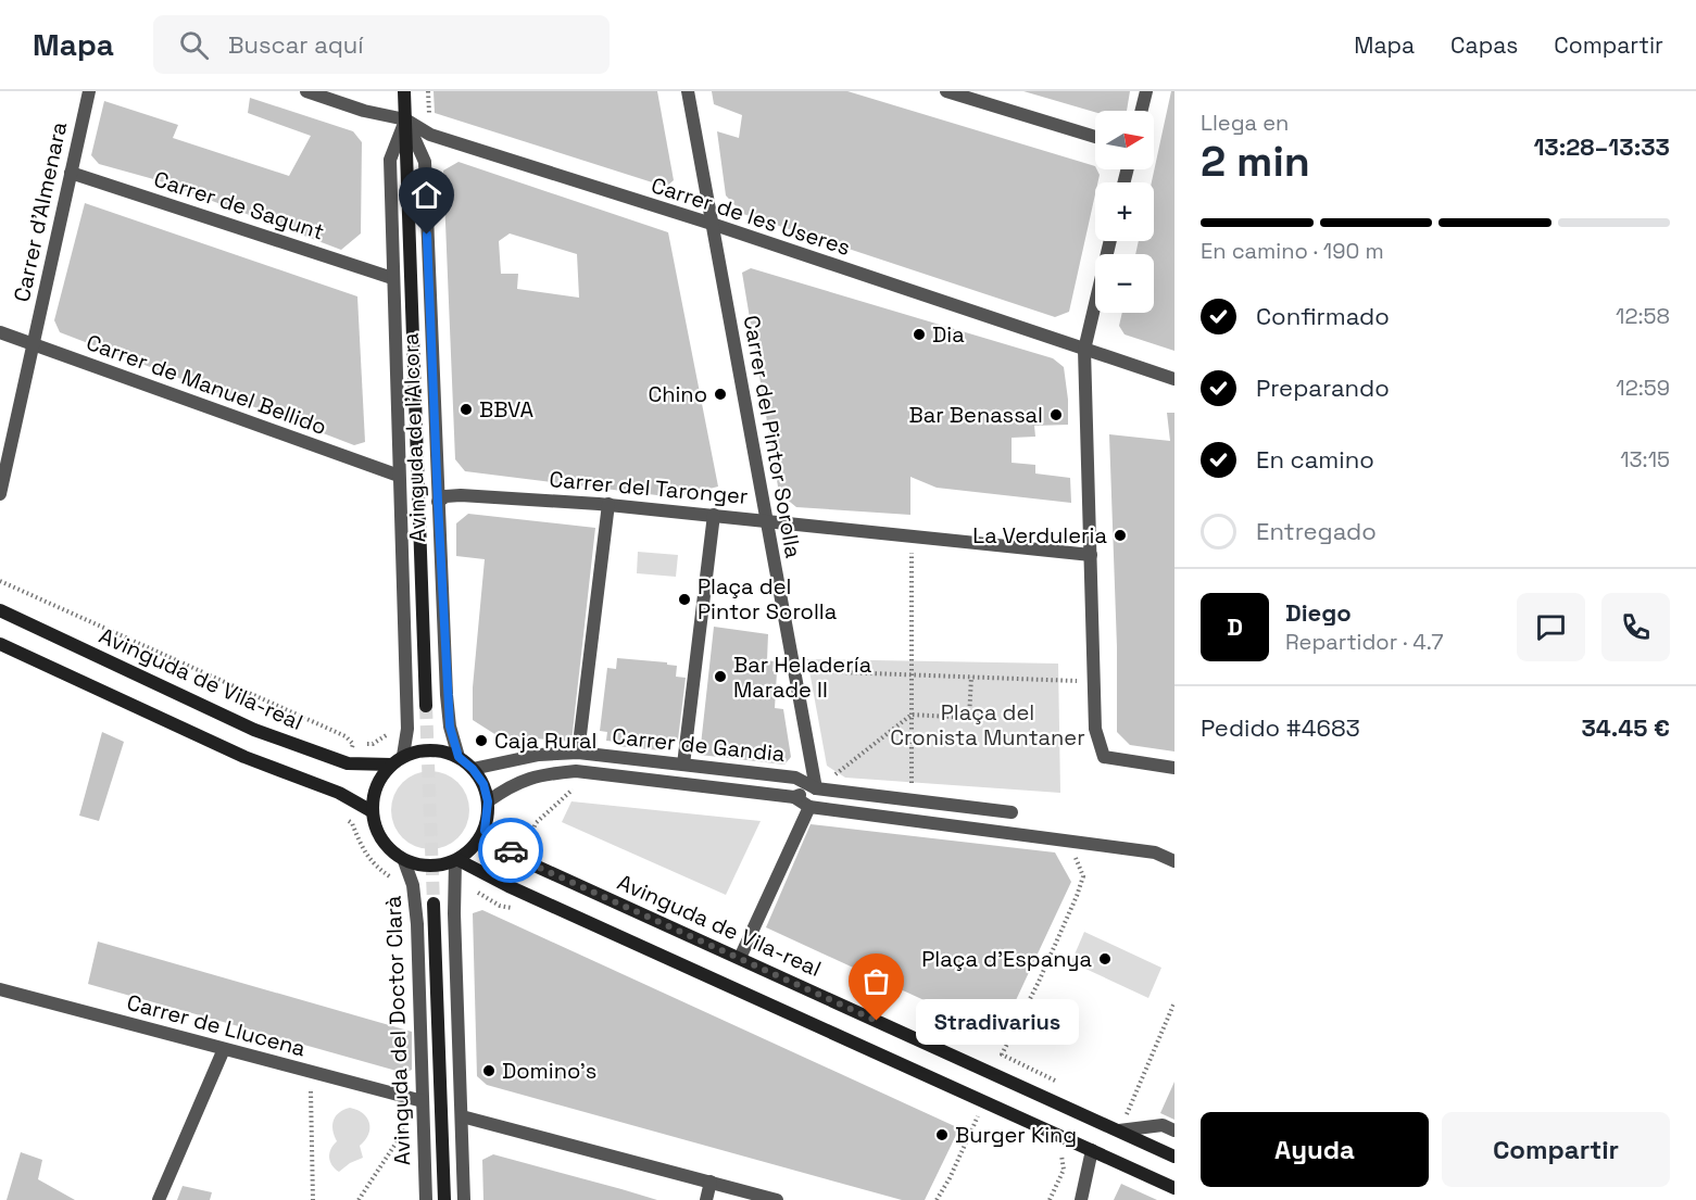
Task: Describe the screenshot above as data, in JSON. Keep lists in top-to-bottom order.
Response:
{
  "streets": {
    "main road": ["Avinguda de l'Alcora", "Avinguda de Vila-real", "Avinguda del Doctor Clarà"],
    "street": [
      "Carrer de Sagunt",
      "Carrer d'Almenara",
      "Carrer de les Useres",
      "Carrer de Manuel Bellido",
      "Carrer del Pintor Sorolla",
      "Carrer del Taronger",
      "Carrer de Gandia",
      "Carrer de Llucena"
    ]
  },
  "crossings": [
    ["Carrer de Sagunt", "Carrer d'Almenara"],
    ["Carrer de Sagunt", "Avinguda de l'Alcora"],
    ["Carrer d'Almenara", "Carrer de Manuel Bellido"],
    ["Carrer de les Useres", "Carrer del Pintor Sorolla"],
    ["Carrer de les Useres", "Avinguda de l'Alcora"],
    ["Carrer de Manuel Bellido", "Avinguda de l'Alcora"],
    ["Carrer del Pintor Sorolla", "Carrer del Taronger"],
    ["Carrer del Pintor Sorolla", "Carrer de Gandia"],
    ["Avinguda de l'Alcora", "Carrer del Taronger"],
    ["Avinguda de l'Alcora", "Avinguda de Vila-real"],
    ["Avinguda de l'Alcora", "Carrer de Gandia"],
    ["Avinguda de l'Alcora", "Avinguda del Doctor Clarà"],
    ["Avinguda de Vila-real", "Carrer de Gandia"],
    ["Avinguda de Vila-real", "Avinguda del Doctor Clarà"],
    ["Carrer de Gandia", "Avinguda del Doctor Clarà"],
    ["Carrer de Llucena", "Avinguda del Doctor Clarà"]
  ],
  "parks": ["Plaça del Cronista Muntaner"],
  "places": [
    "Dia",
    "Chino",
    "BBVA",
    "Bar Benassal",
    "La Verduleria",
    "Plaça del Pintor Sorolla",
    "Bar Heladería Marade II",
    "Caja Rural",
    "Plaça d'Espanya",
    "Stradivarius",
    "Domino's",
    "Burger King"
  ],
  "north": "right",
  "page": {
    "header": "Mapa",
    "search": "Buscar aquí",
    "nav": ["Mapa", "Capas", "Compartir"],
    "heading": ["2 min", "Llega en", "13:28–13:33"],
    "panel": [
      "Diego",
      "Repartidor · 4.7",
      "Pedido #4683",
      "34.45 €"
    ],
    "map_buttons": ["+", "−"],
    "bar": "En camino · 190 m",
    "list": [
      ["Confirmado", "12:58"],
      ["Preparando", "12:59"],
      ["En camino", "13:15"],
      "Entregado"
    ],
    "round": "D",
    "bubble": "Stradivarius",
    "buttons": ["Ayuda", "Compartir"]
  }
}
